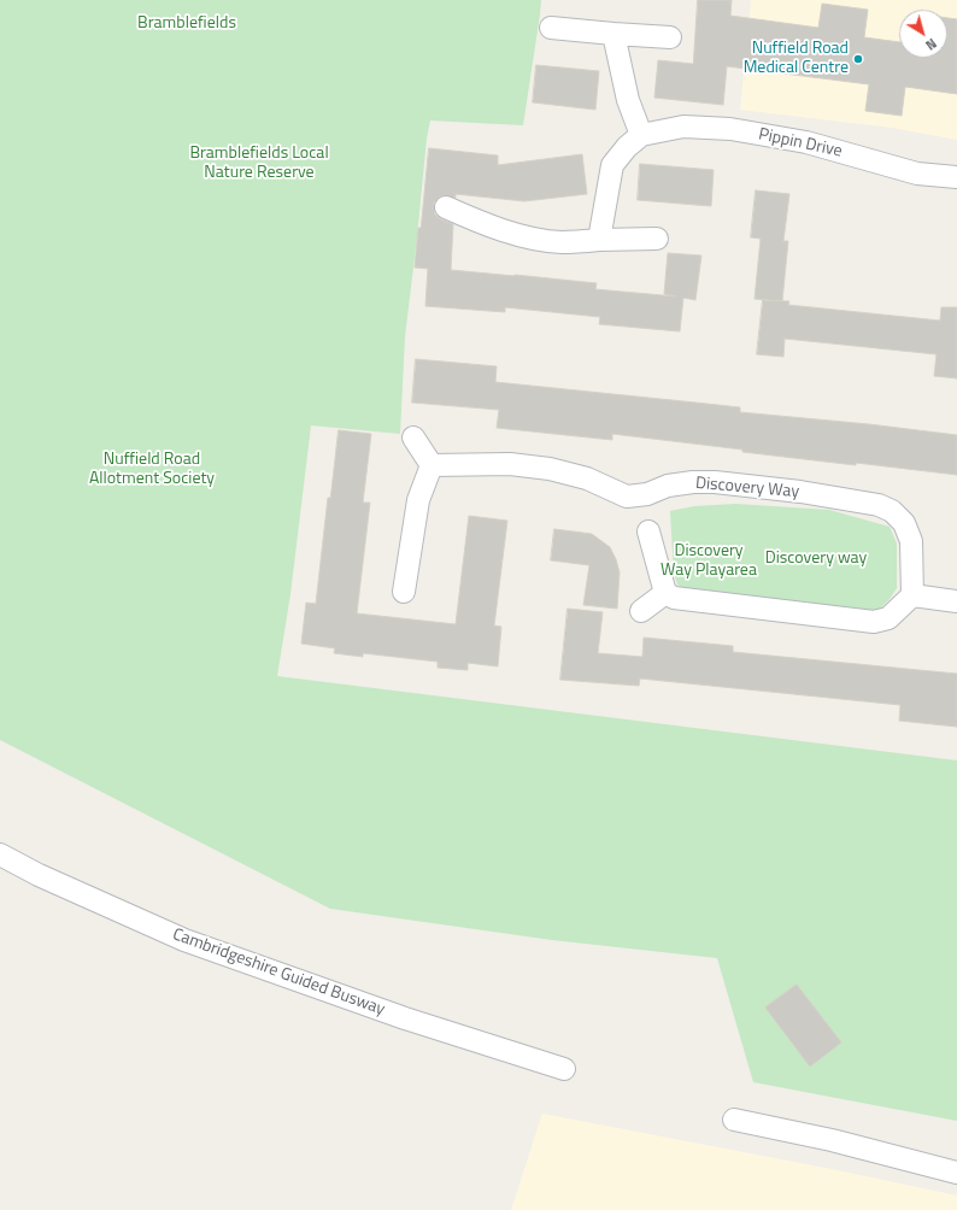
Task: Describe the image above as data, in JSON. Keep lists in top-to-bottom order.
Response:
{
  "streets": {
    "street": ["Pippin Drive", "Discovery Way", "Cambridgeshire Guided Busway"]
  },
  "parks": [
    "Bramblefields",
    "Bramblefields Local Nature Reserve",
    "Nuffield Road Allotment Society",
    "Discovery Way Playarea",
    "Discovery way"
  ],
  "places": ["Nuffield Road Medical Centre"],
  "north": "bottom right"
}
